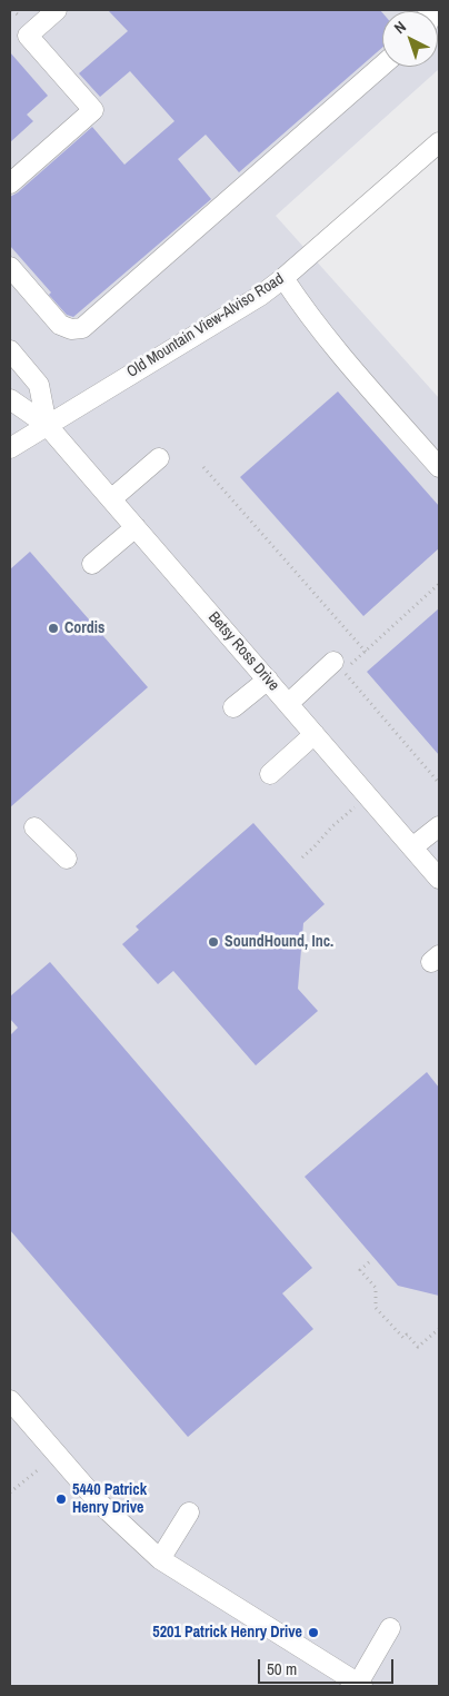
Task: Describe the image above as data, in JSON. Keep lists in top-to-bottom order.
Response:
{
  "streets": {
    "street": ["Old Mountain View-Alviso Road", "Betsy Ross Drive"]
  },
  "crossings": [
    ["Old Mountain View-Alviso Road", "Betsy Ross Drive"]
  ],
  "places": [
    "Cordis",
    "SoundHound, Inc.",
    "5440 Patrick Henry Drive",
    "5201 Patrick Henry Drive"
  ],
  "scale_bar": "50 m",
  "north": "top left"
}
